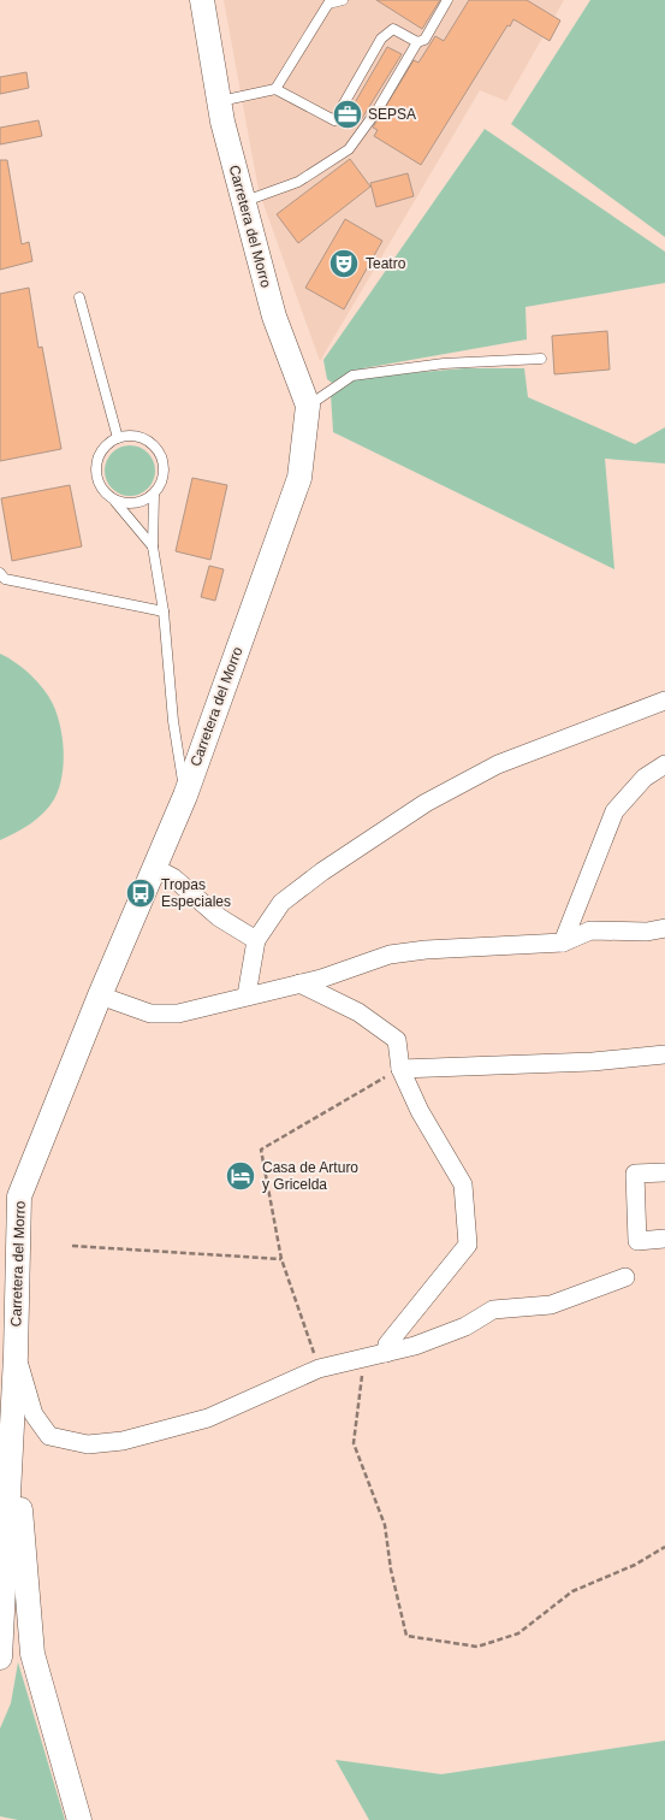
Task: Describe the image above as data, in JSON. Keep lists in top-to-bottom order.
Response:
{
  "streets": {
    "main road": ["Carretera del Morro"]
  },
  "places": {
    "office": ["SEPSA"],
    "theatre": ["Teatro"],
    "bus stop": ["Tropas Especiales"],
    "hotel": ["Casa de Arturo y Gricelda"]
  }
}
